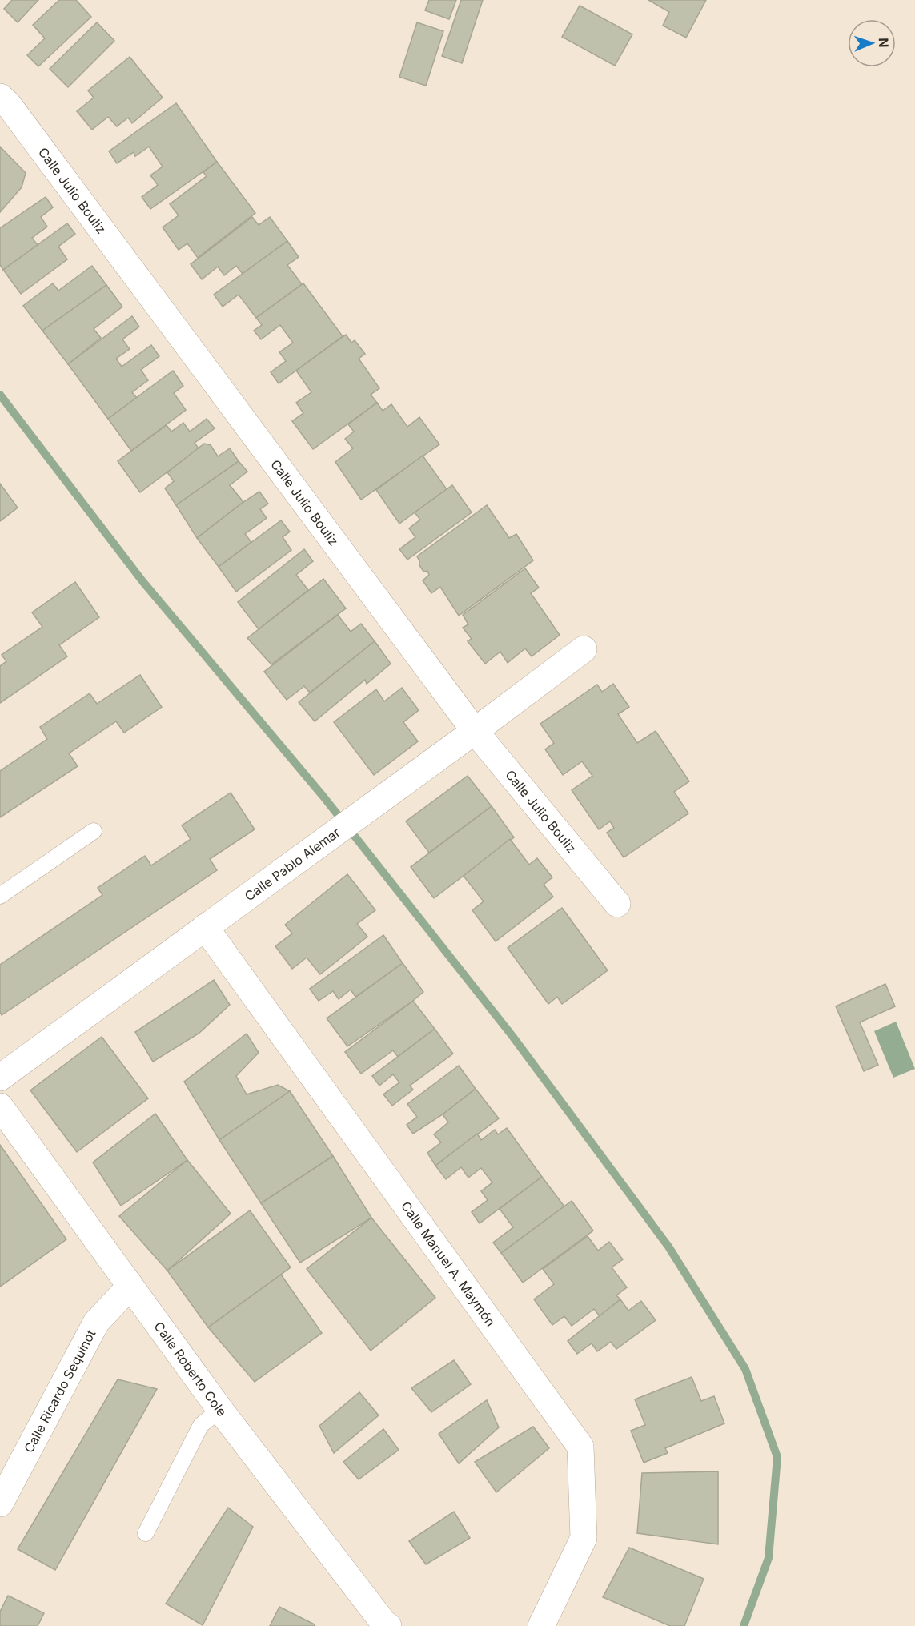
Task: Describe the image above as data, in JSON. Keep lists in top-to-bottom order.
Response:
{
  "streets": {
    "street": [
      "Calle Julio Bouliz",
      "Calle Pablo Alemar",
      "Calle Manuel A. Maymón",
      "Calle Roberto Cole",
      "Calle Ricardo Sequinot"
    ]
  },
  "crossings": [
    ["Calle Julio Bouliz", "Calle Pablo Alemar"],
    ["Calle Pablo Alemar", "Calle Manuel A. Maymón"],
    ["Calle Roberto Cole", "Calle Ricardo Sequinot"]
  ],
  "north": "right"
}
